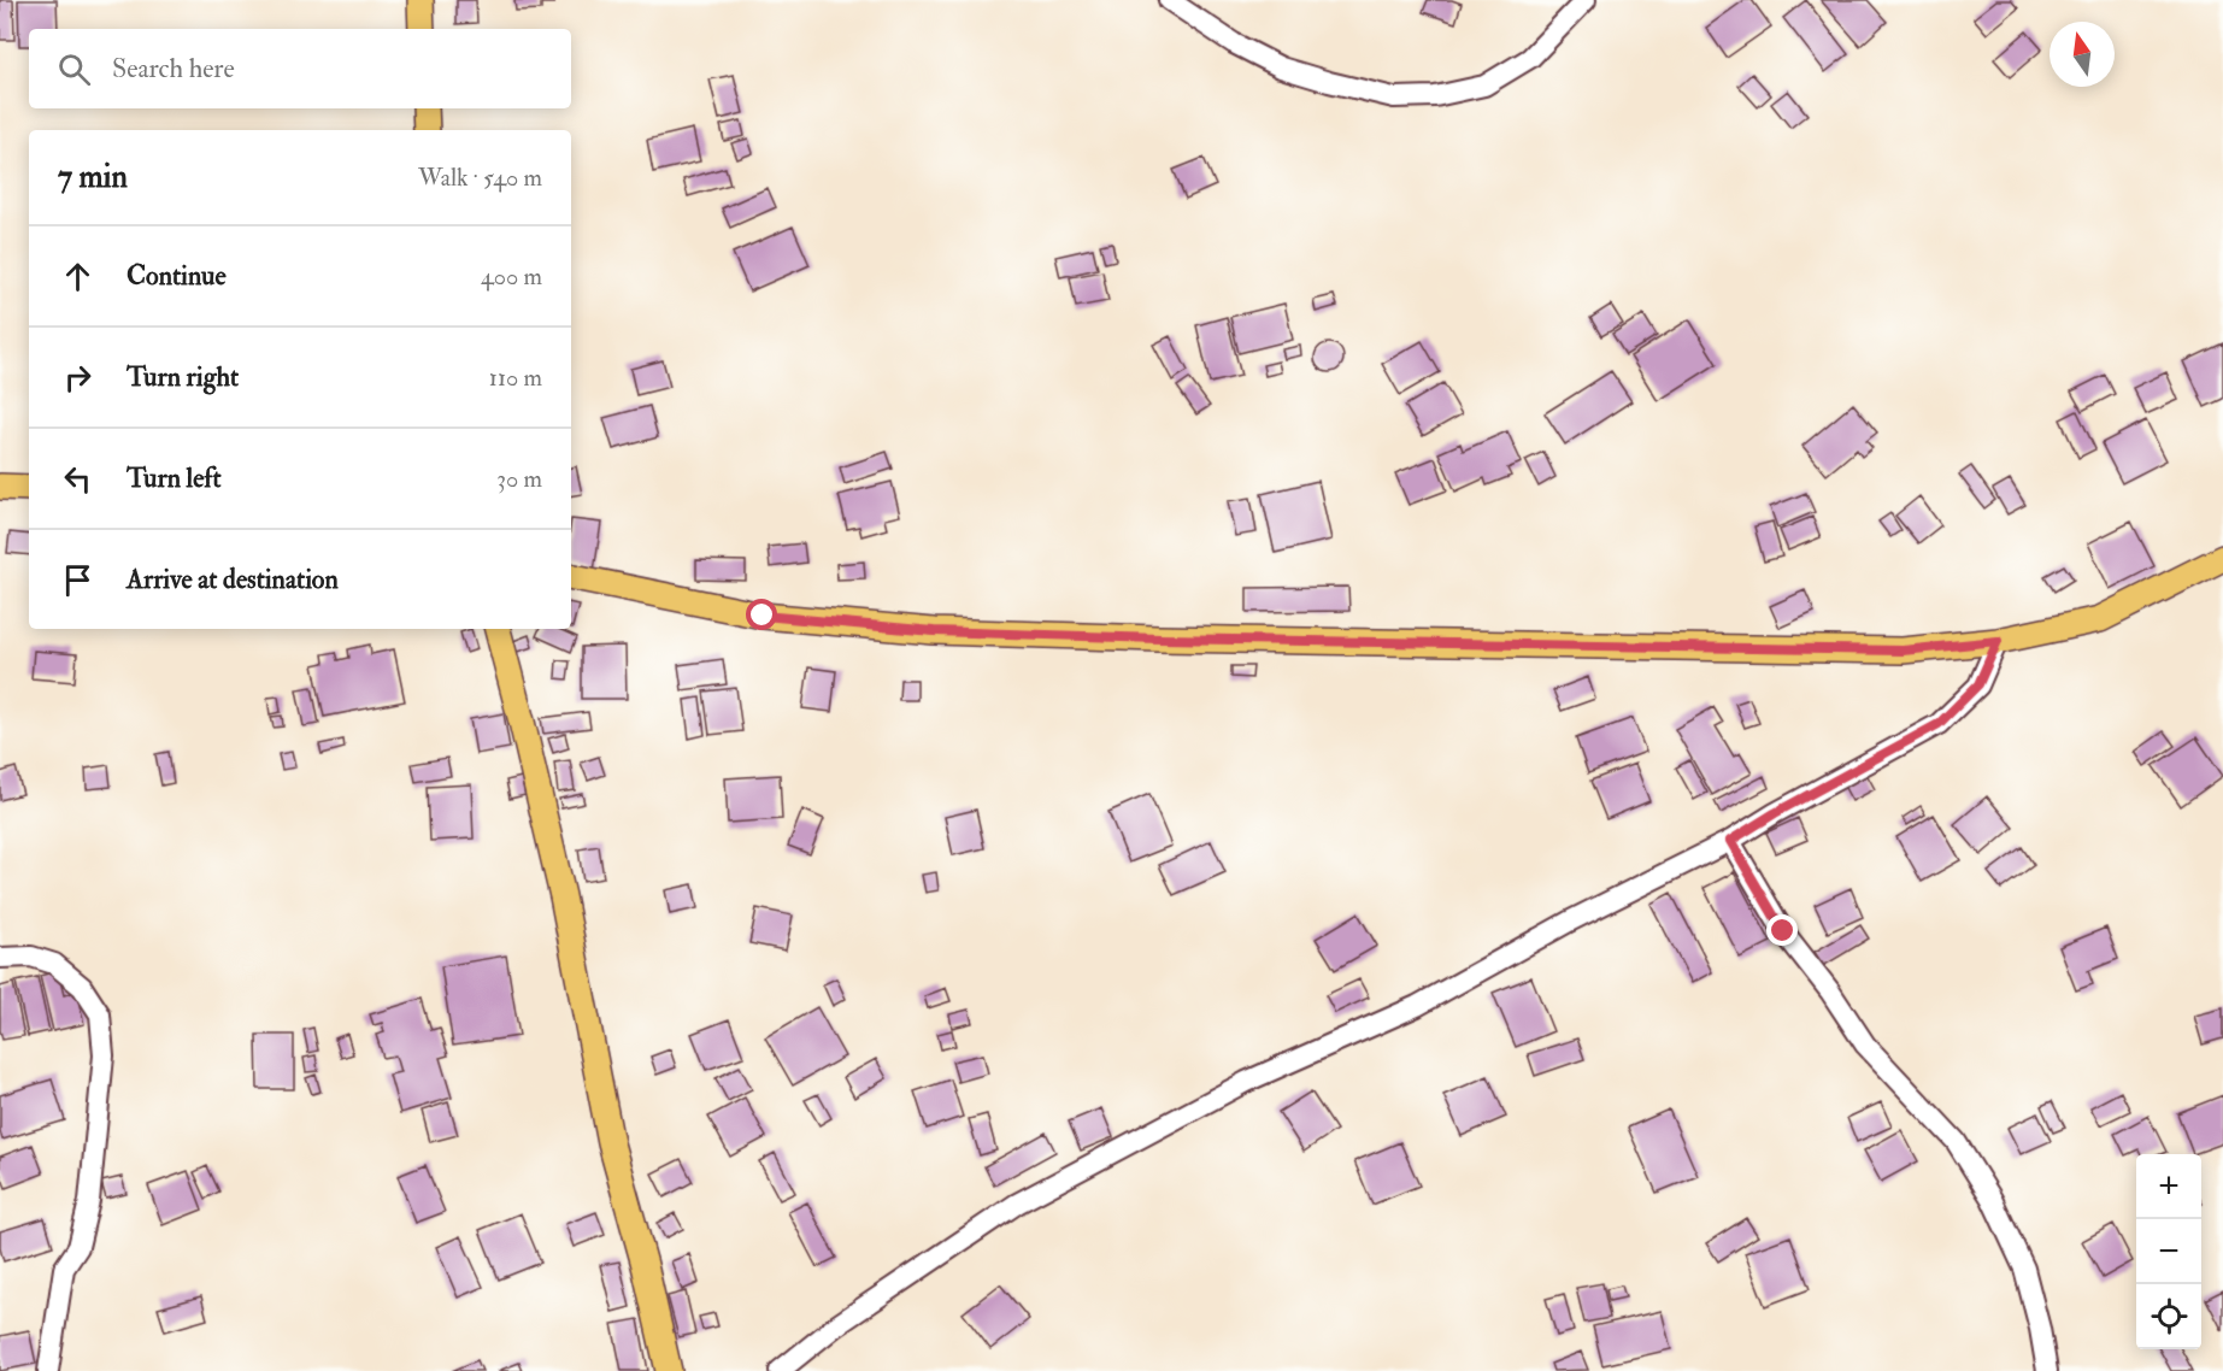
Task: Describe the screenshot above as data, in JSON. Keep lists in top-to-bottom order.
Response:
{
  "north": "top",
  "page": {
    "search": "Search here",
    "heading": ["7 min", "Walk · 540 m"],
    "list": [
      ["Continue", "400 m"],
      ["Turn right", "110 m"],
      ["Turn left", "30 m"],
      "Arrive at destination"
    ],
    "map_buttons": ["+", "−"]
  }
}
